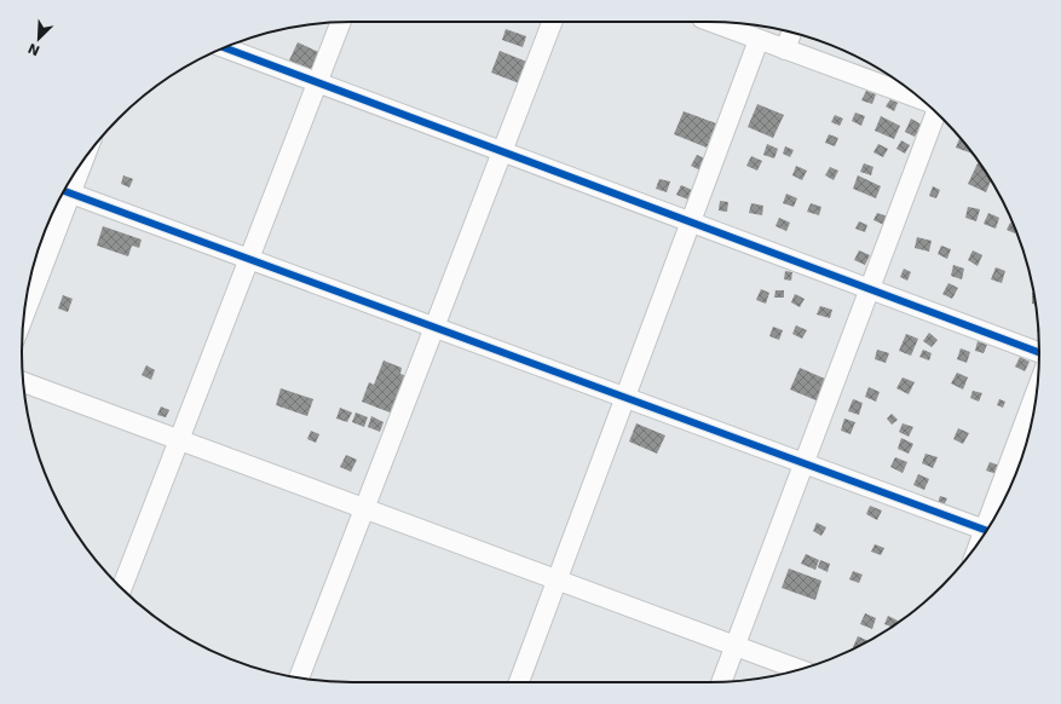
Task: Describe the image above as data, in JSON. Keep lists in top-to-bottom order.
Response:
{
  "north": "bottom left"
}
